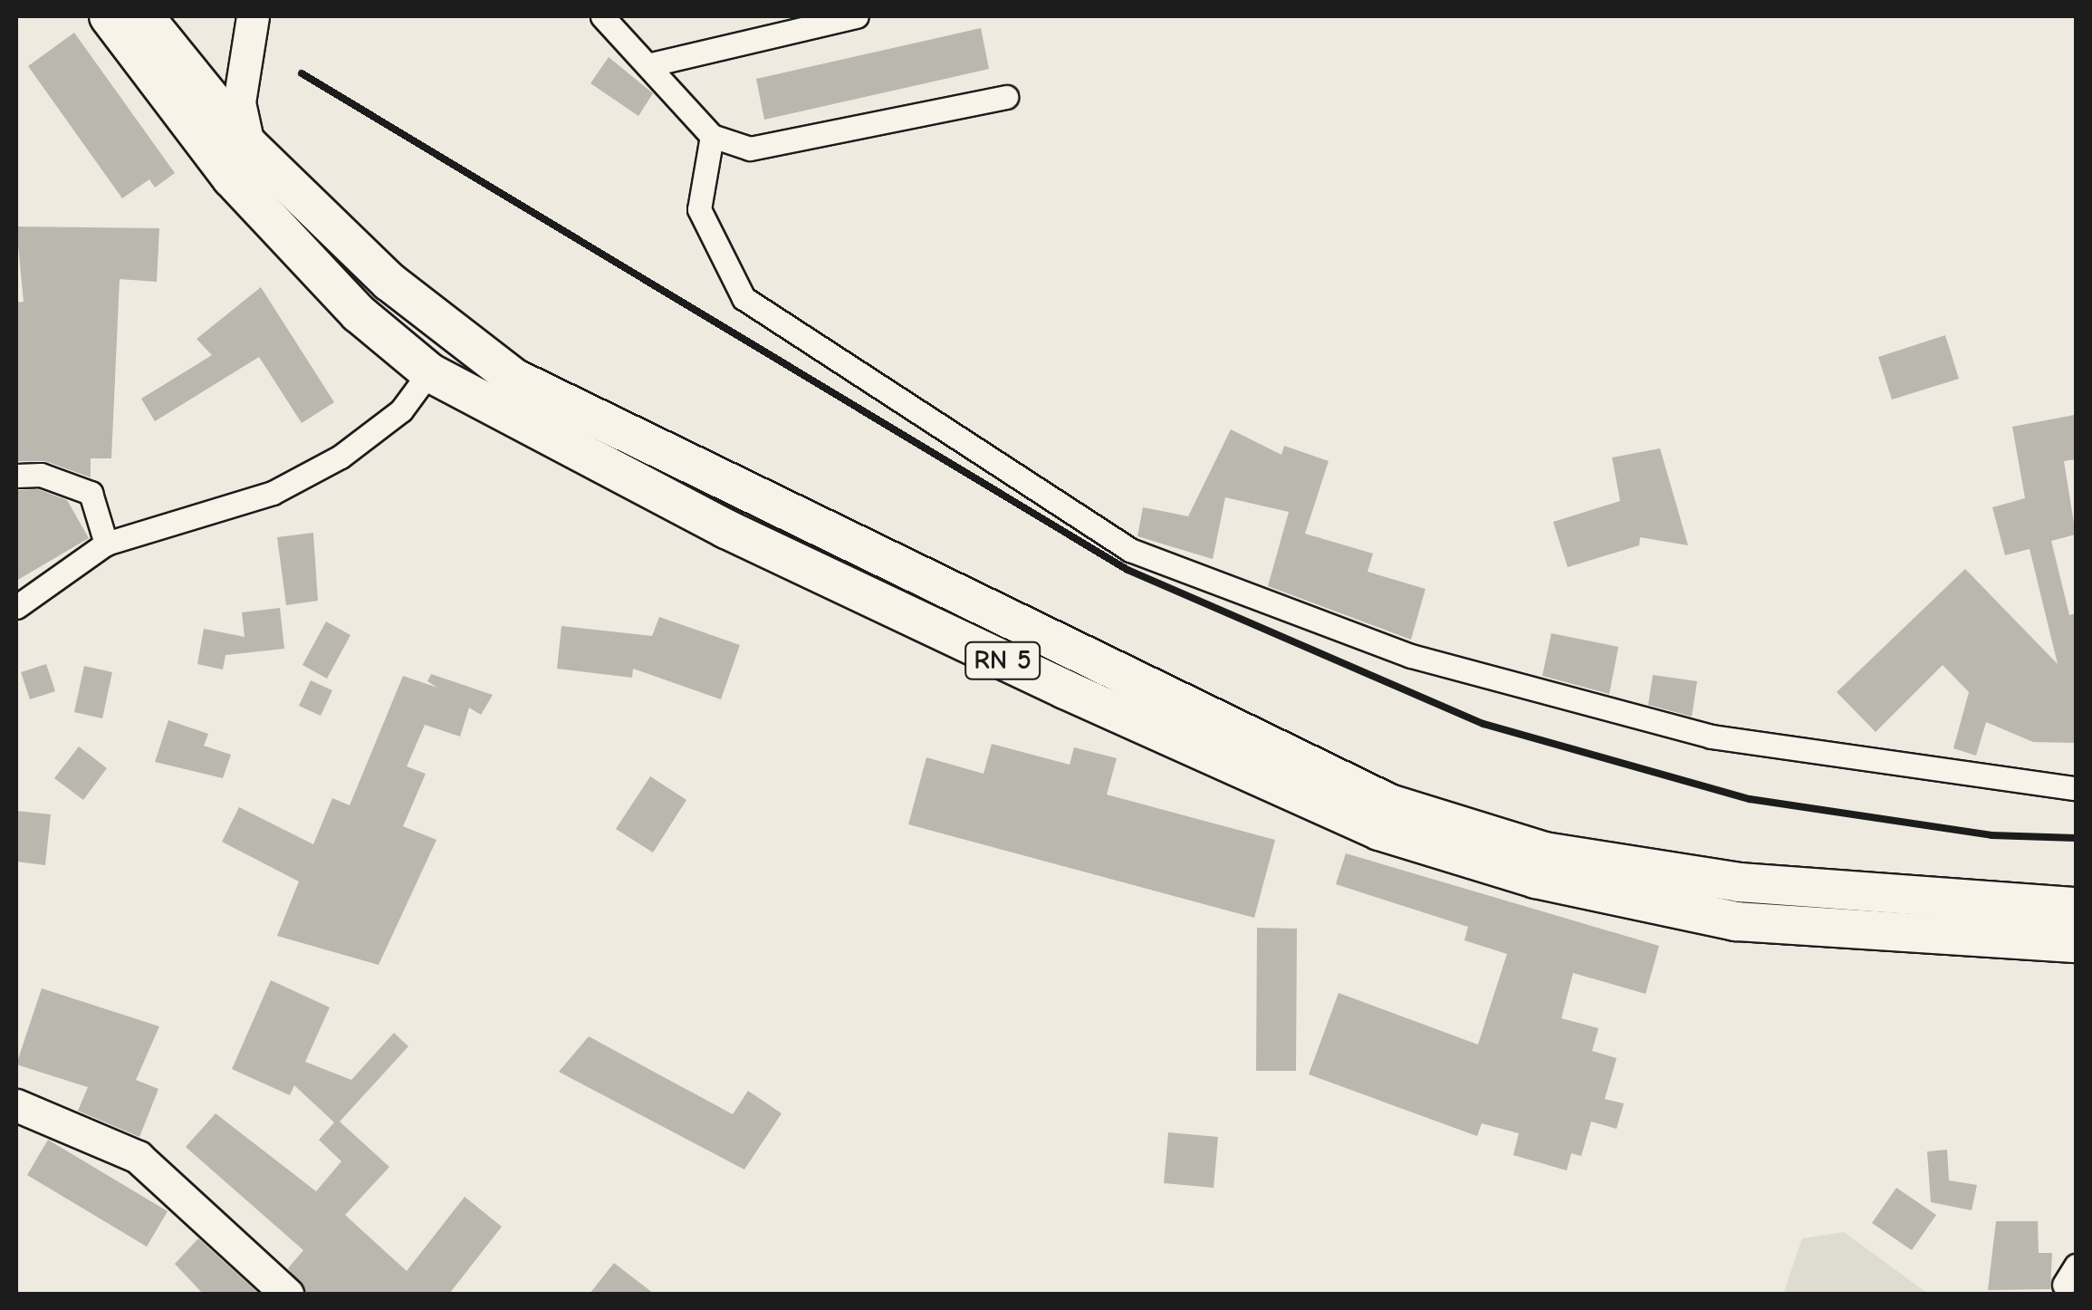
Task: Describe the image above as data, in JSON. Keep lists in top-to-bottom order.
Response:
{
  "streets": {
    "highway": ["RN 5"]
  }
}
